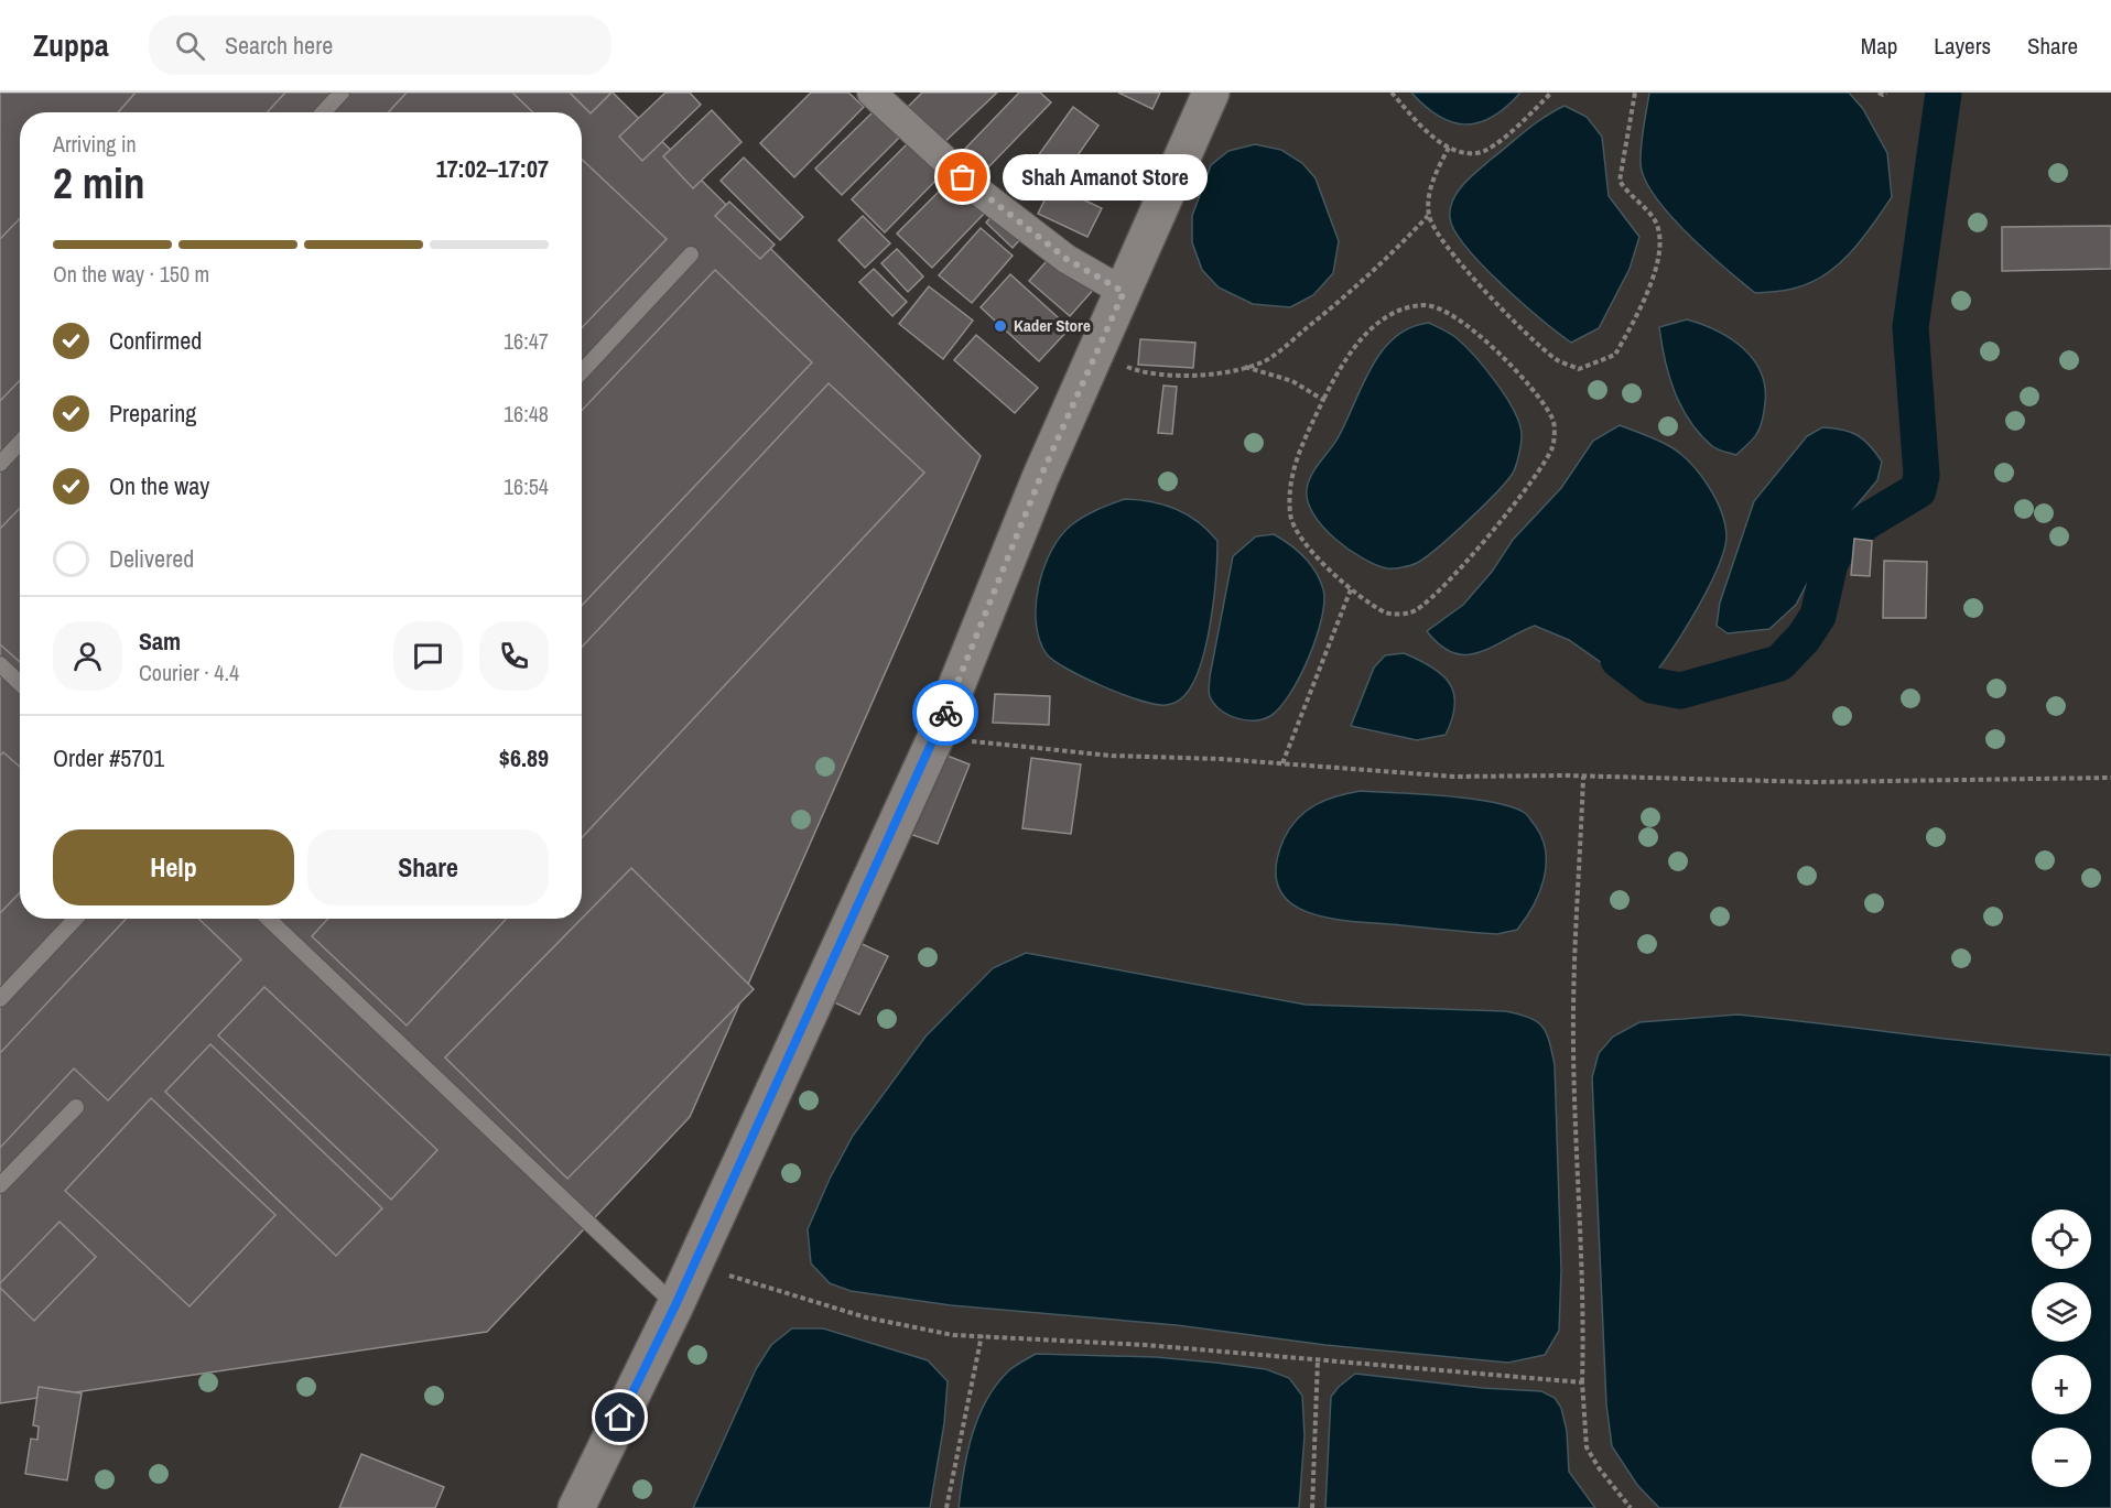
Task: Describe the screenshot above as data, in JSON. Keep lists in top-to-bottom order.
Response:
{
  "places": ["Shah Amanot Store", "Kader Store"],
  "page": {
    "header": "Zuppa",
    "search": "Search here",
    "nav": ["Map", "Layers", "Share"],
    "heading": ["2 min", "Arriving in", "17:02–17:07"],
    "panel": [
      "Sam",
      "Courier · 4.4",
      "Order #5701",
      "$6.89"
    ],
    "bubble": "Shah Amanot Store",
    "bar": "On the way · 150 m",
    "list": [
      ["Confirmed", "16:47"],
      ["Preparing", "16:48"],
      ["On the way", "16:54"],
      "Delivered"
    ],
    "buttons": ["Help", "Share"],
    "map_buttons": ["+", "−"]
  }
}
